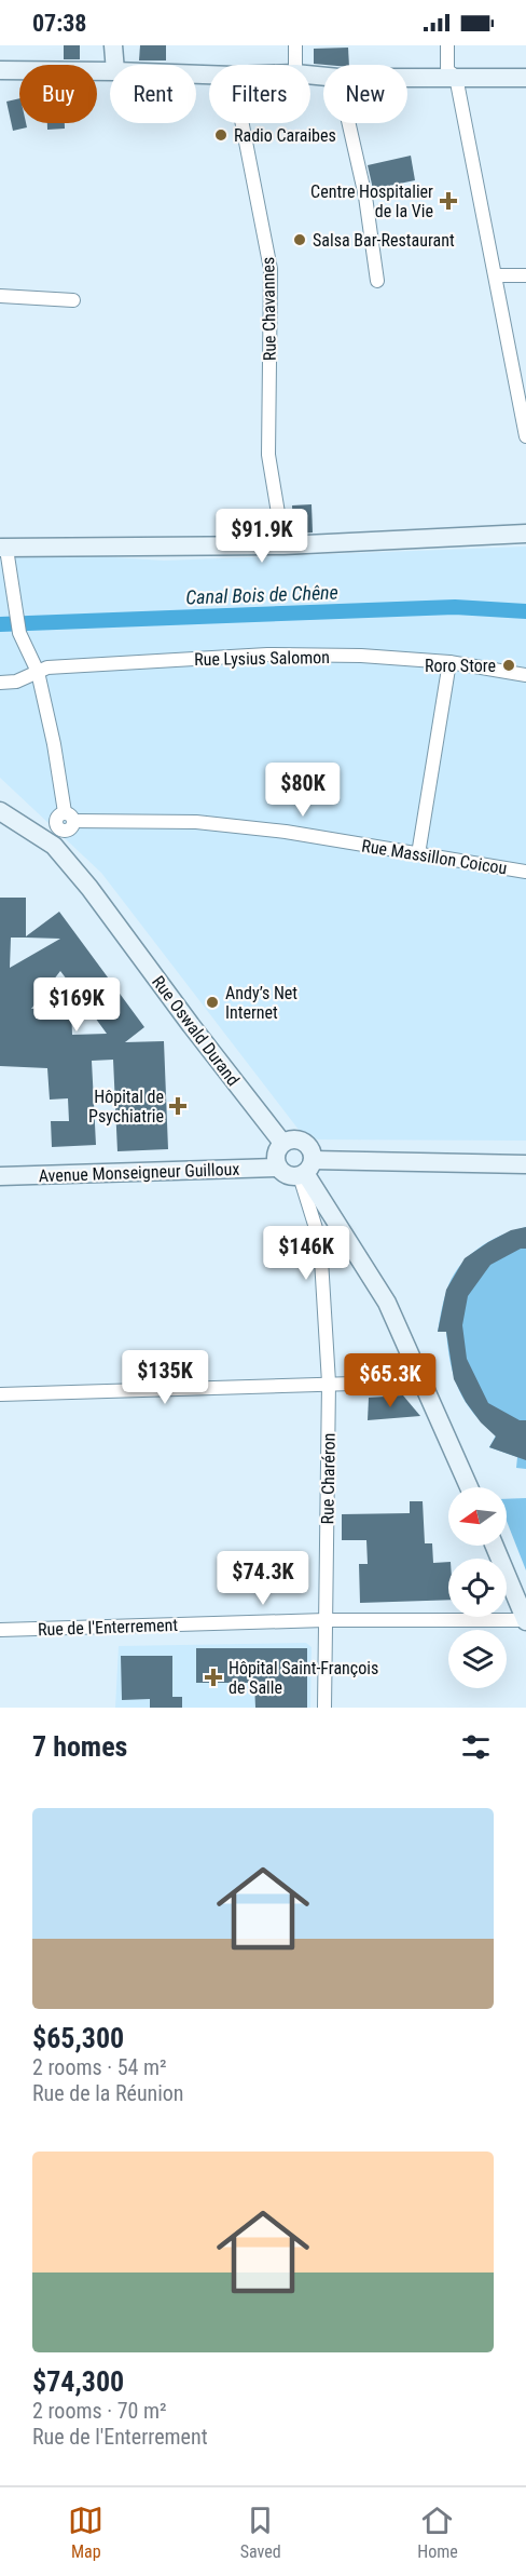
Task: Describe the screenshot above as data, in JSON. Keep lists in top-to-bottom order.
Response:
{
  "streets": {
    "street": [
      "Rue Chavannes",
      "Rue Lysius Salomon",
      "Rue Massillon Coicou",
      "Rue Oswald Durand",
      "Avenue Monseigneur Guilloux",
      "Rue Charéron",
      "Rue de l'Enterrement"
    ]
  },
  "crossings": [
    ["Rue Oswald Durand", "Avenue Monseigneur Guilloux"],
    ["Rue Oswald Durand", "Rue Charéron"],
    ["Avenue Monseigneur Guilloux", "Rue Charéron"],
    ["Rue Charéron", "Rue de l'Enterrement"]
  ],
  "water": ["Canal Bois de Chêne"],
  "places": {
    "other": [
      "Radio Caraibes",
      "Salsa Bar-Restaurant",
      "Roro Store",
      "Andy’s Net Internet"
    ],
    "health": ["Centre Hospitalier de la Vie", "Hôpital de Psychiatrie", "Hôpital Saint-François de Salle"]
  },
  "north": "left",
  "page": {
    "status": "07:38",
    "chip": [
      "Buy",
      "Rent",
      "Filters",
      "New"
    ],
    "price": [
      "$91.9K",
      "$80K",
      "$169K",
      "$146K",
      "$135K",
      "$65.3K",
      "$74.3K"
    ],
    "heading": "7 homes",
    "list": [
      {
        "name": "$65,300",
        "note": "2 rooms · 54 m² · Rue de la Réunion"
      },
      {
        "name": "$74,300",
        "note": "2 rooms · 70 m² · Rue de l'Enterrement"
      }
    ],
    "tabs": ["Map", "Saved", "Home"]
  }
}
